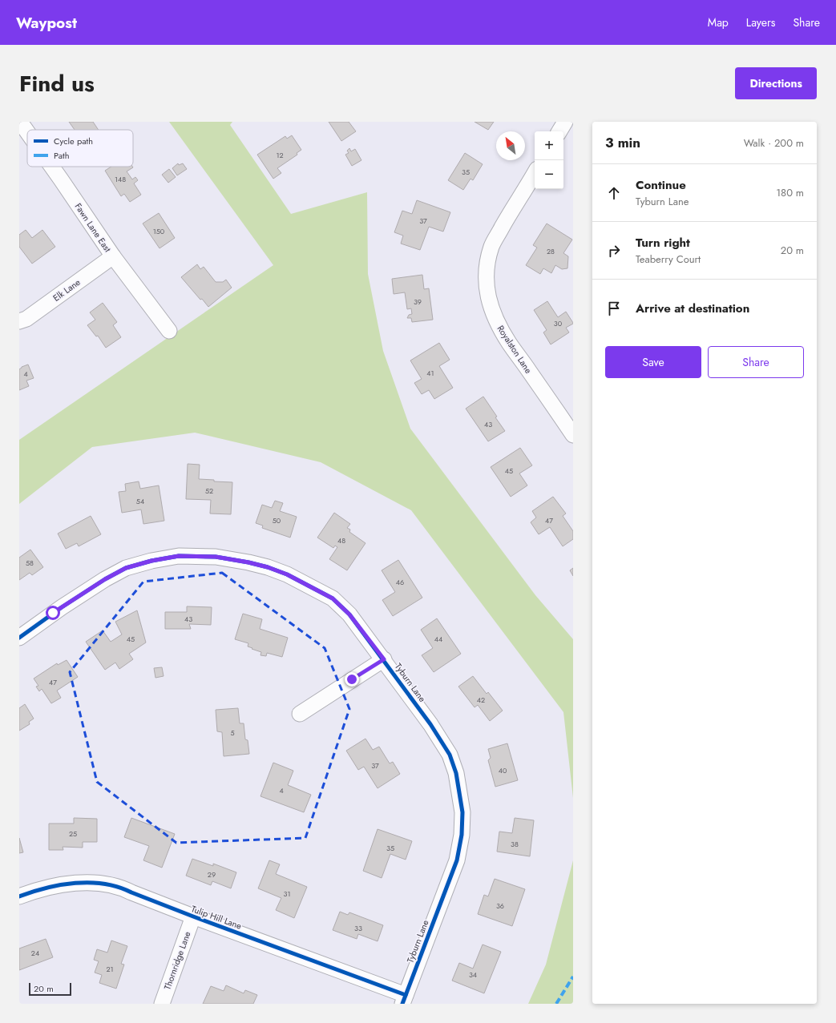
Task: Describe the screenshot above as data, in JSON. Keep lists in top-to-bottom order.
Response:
{
  "streets": {
    "street": [
      "Fawn Lane East",
      "Elk Lane",
      "Royalston Lane",
      "Tyburn Lane",
      "Tulip Hill Lane",
      "Thornridge Lane"
    ]
  },
  "crossings": [
    ["Fawn Lane East", "Elk Lane"],
    ["Tyburn Lane", "Tulip Hill Lane"],
    ["Tulip Hill Lane", "Thornridge Lane"]
  ],
  "house_numbers": [
    "12",
    "35",
    "148",
    "37",
    "150",
    "28",
    "39",
    "30",
    "41",
    "4",
    "43",
    "45",
    "52",
    "54",
    "50",
    "47",
    "48",
    "58",
    "46",
    "43",
    "45",
    "44",
    "47",
    "42",
    "5",
    "37",
    "40",
    "4",
    "25",
    "38",
    "35",
    "29",
    "31",
    "36",
    "33",
    "24",
    "21",
    "34"
  ],
  "legend": ["Cycle path", "Path"],
  "scale_bar": "20 m",
  "north": "top left",
  "page": {
    "header": "Waypost",
    "nav": ["Map", "Layers", "Share"],
    "title": "Find us",
    "buttons": [
      "Directions",
      ["Save", "Share"]
    ],
    "heading": ["3 min", "Walk · 200 m"],
    "map_buttons": ["+", "−"],
    "list": [
      ["Continue", "Tyburn Lane", "180 m"],
      ["Turn right", "Teaberry Court", "20 m"],
      "Arrive at destination"
    ],
    "scale": "20 m"
  }
}
